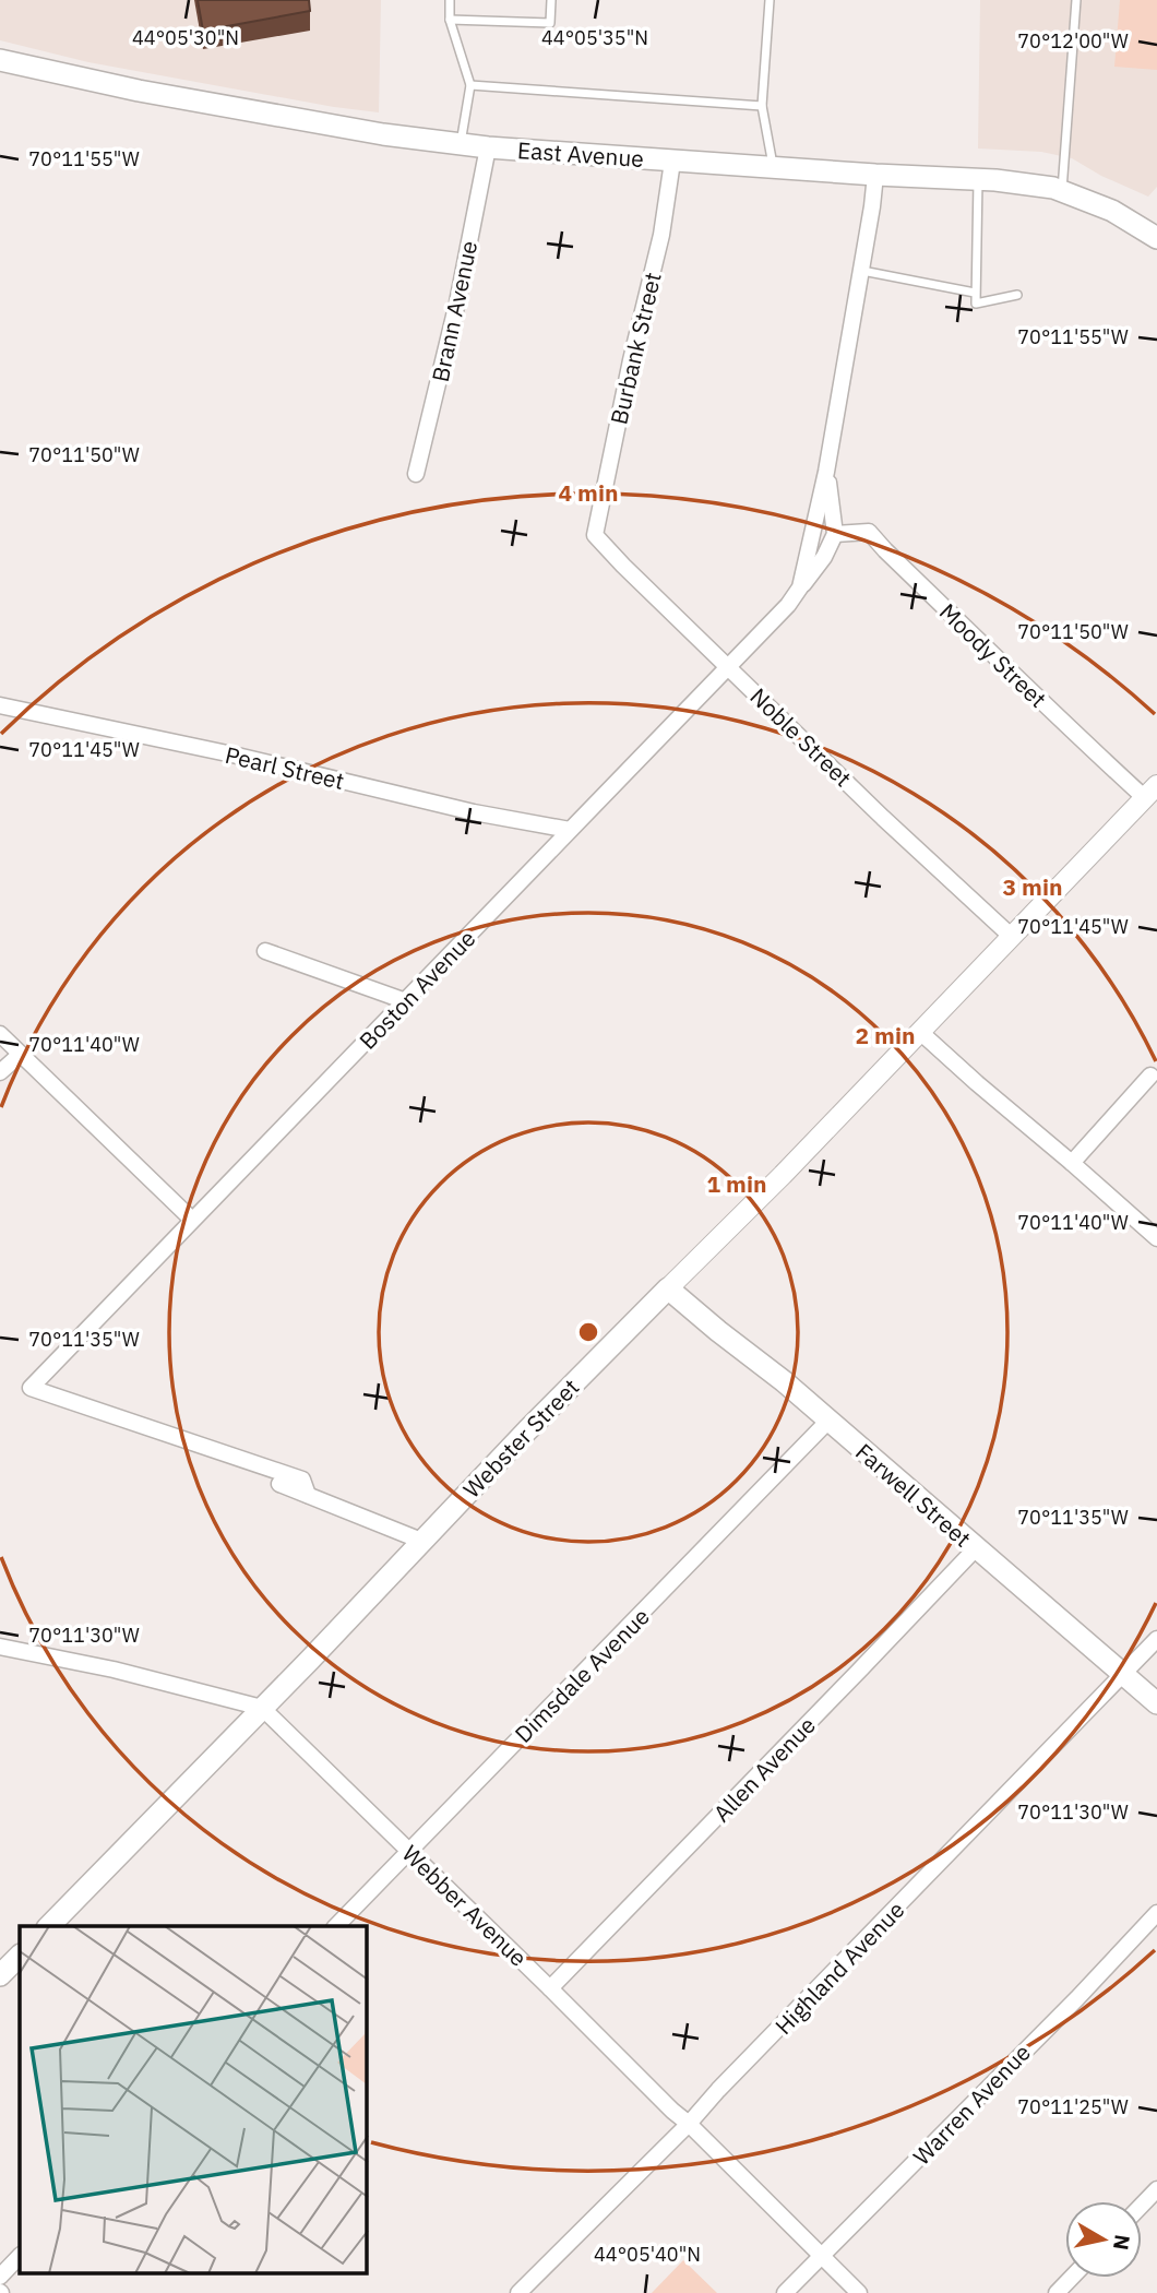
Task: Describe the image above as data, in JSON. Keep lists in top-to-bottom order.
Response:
{
  "streets": {
    "main road": ["East Avenue", "Webster Street", "Farwell Street"],
    "street": [
      "Brann Avenue",
      "Burbank Street",
      "Moody Street",
      "Noble Street",
      "Pearl Street",
      "Boston Avenue",
      "Dimsdale Avenue",
      "Allen Avenue",
      "Webber Avenue",
      "Highland Avenue",
      "Warren Avenue"
    ]
  },
  "crossings": [
    ["East Avenue", "Brann Avenue"],
    ["East Avenue", "Burbank Street"],
    ["East Avenue", "Boston Avenue"],
    ["Burbank Street", "Noble Street"],
    ["Moody Street", "Boston Avenue"],
    ["Moody Street", "Webster Street"],
    ["Noble Street", "Boston Avenue"],
    ["Noble Street", "Webster Street"],
    ["Pearl Street", "Boston Avenue"],
    ["Webster Street", "Farwell Street"],
    ["Webster Street", "Webber Avenue"],
    ["Farwell Street", "Dimsdale Avenue"],
    ["Farwell Street", "Allen Avenue"],
    ["Farwell Street", "Highland Avenue"],
    ["Dimsdale Avenue", "Webber Avenue"],
    ["Allen Avenue", "Webber Avenue"],
    ["Webber Avenue", "Highland Avenue"],
    ["Webber Avenue", "Warren Avenue"]
  ],
  "north": "right",
  "coordinates": [
    "44°05'35\"N",
    "44°05'30\"N",
    "70°12'00\"W",
    "70°11'55\"W",
    "70°11'50\"W",
    "70°11'45\"W",
    "70°11'40\"W",
    "70°11'35\"W",
    "70°11'30\"W",
    "70°11'25\"W",
    "44°05'40\"N"
  ],
  "rings": [
    "4 min",
    "3 min",
    "2 min",
    "1 min"
  ]
}
